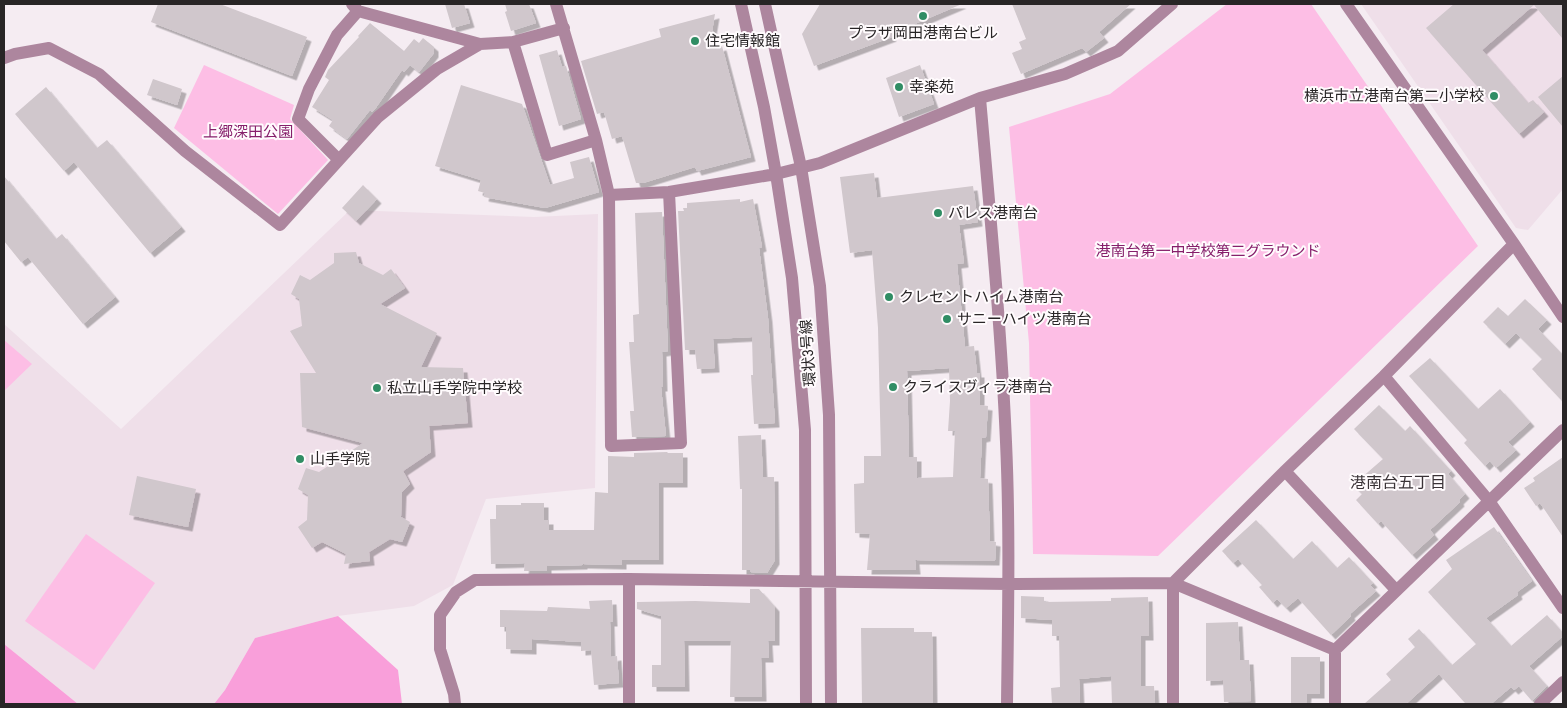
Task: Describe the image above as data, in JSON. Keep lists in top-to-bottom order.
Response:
{
  "streets": {
    "street": ["環状3号線"]
  },
  "districts": ["港南台五丁目"],
  "parks": ["上郷深田公園", "港南台第一中学校第二グラウンド"],
  "places": [
    "プラザ岡田港南台ビル",
    "住宅情報館",
    "幸楽苑",
    "横浜市立港南台第二小学校",
    "パレス港南台",
    "クレセントハイム港南台",
    "サニーハイツ港南台",
    "クライスヴィラ港南台",
    "私立山手学院中学校",
    "山手学院"
  ]
}
